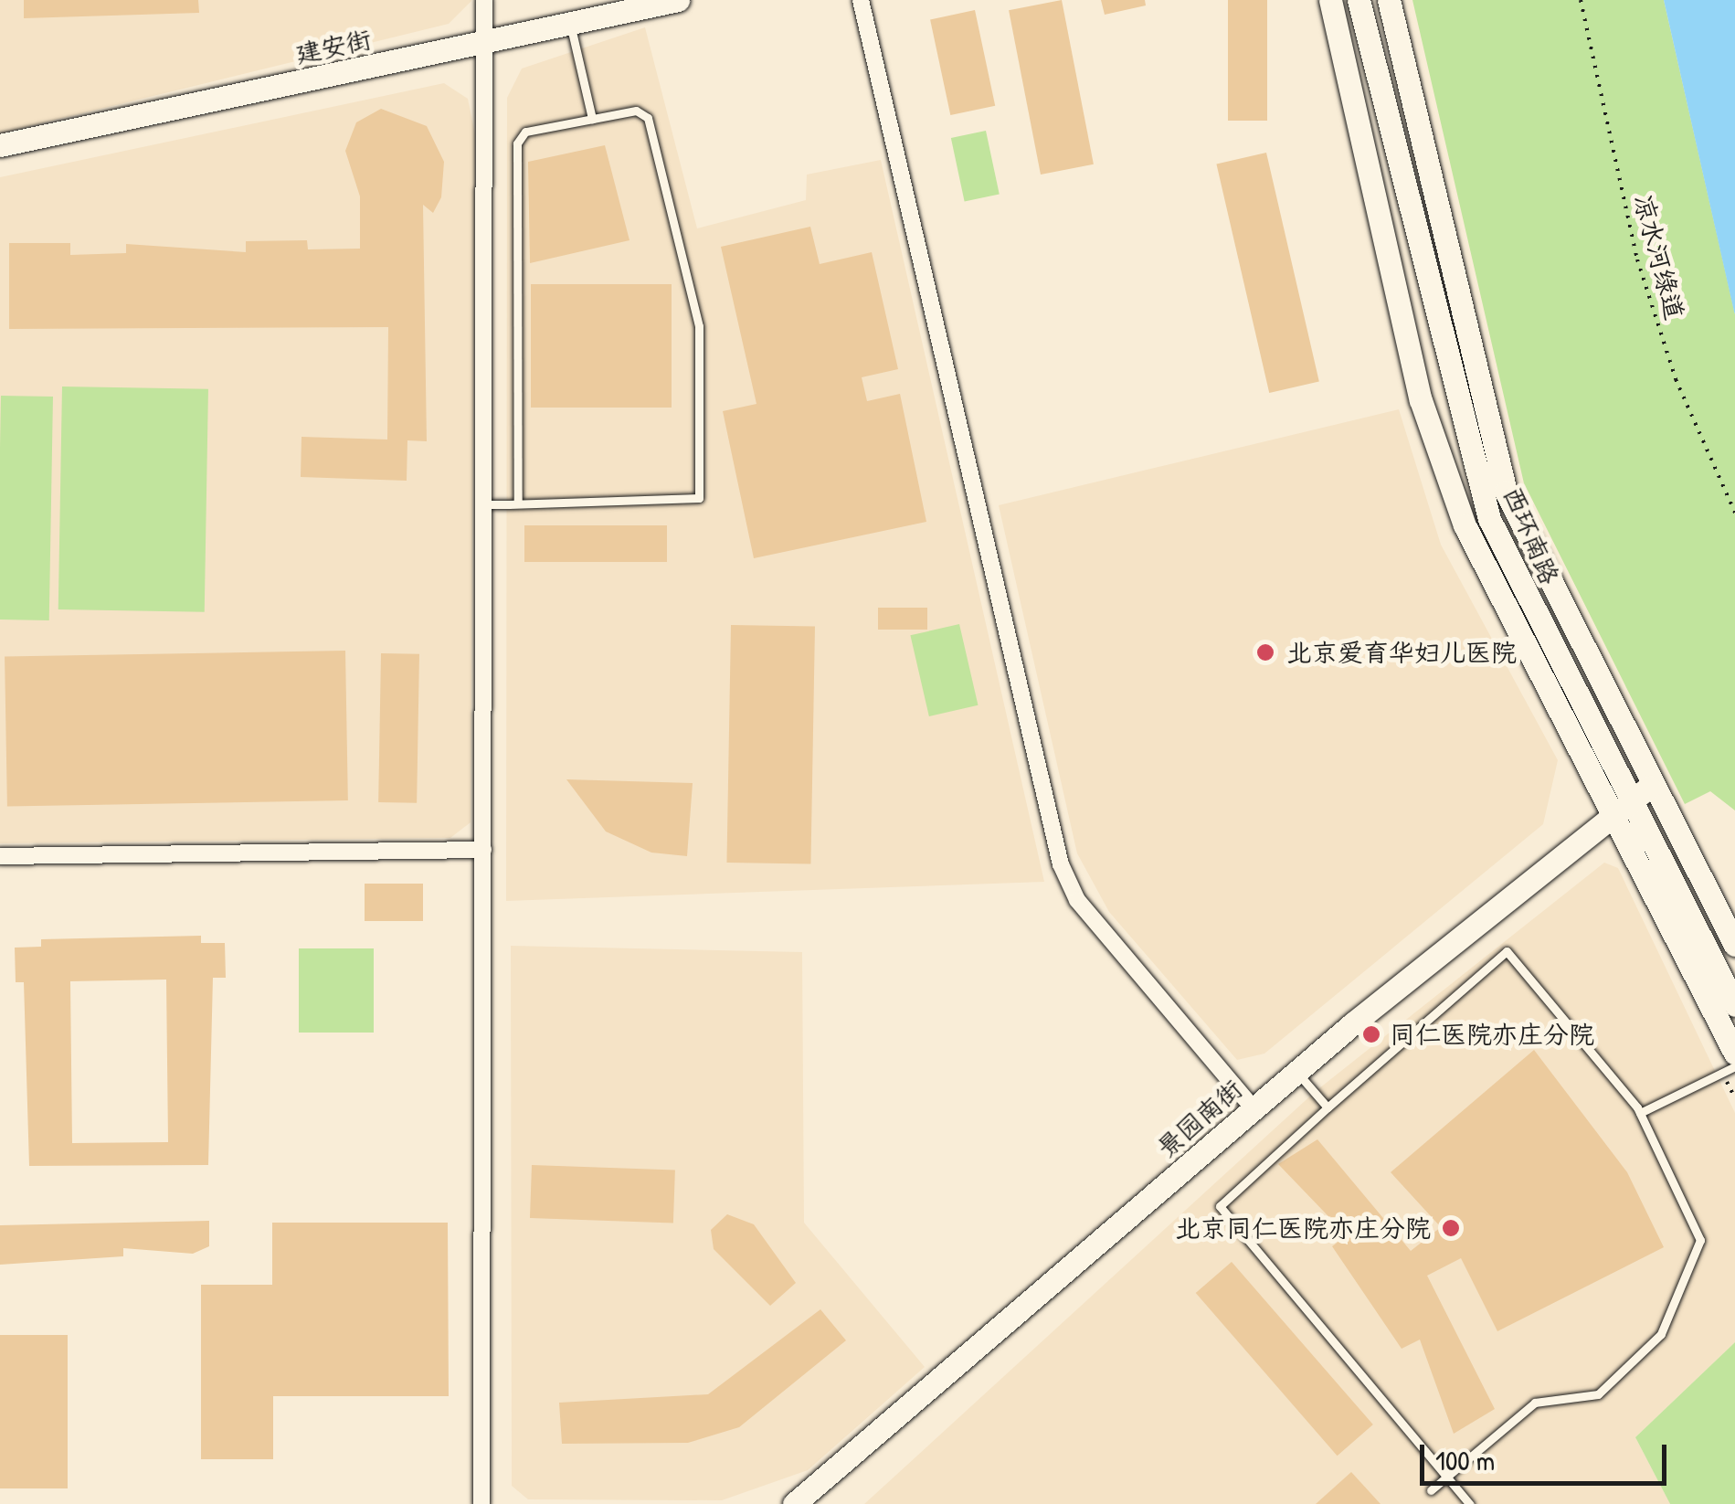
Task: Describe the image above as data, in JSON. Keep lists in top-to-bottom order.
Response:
{
  "streets": {
    "street": ["建安街", "西环南路", "景园南街"],
    "path": ["凉水河绿道"]
  },
  "crossings": [
    ["西环南路", "景园南街"]
  ],
  "places": ["北京爱育华妇儿医院", "同仁医院亦庄分院", "北京同仁医院亦庄分院"],
  "scale_bar": "100 m"
}
